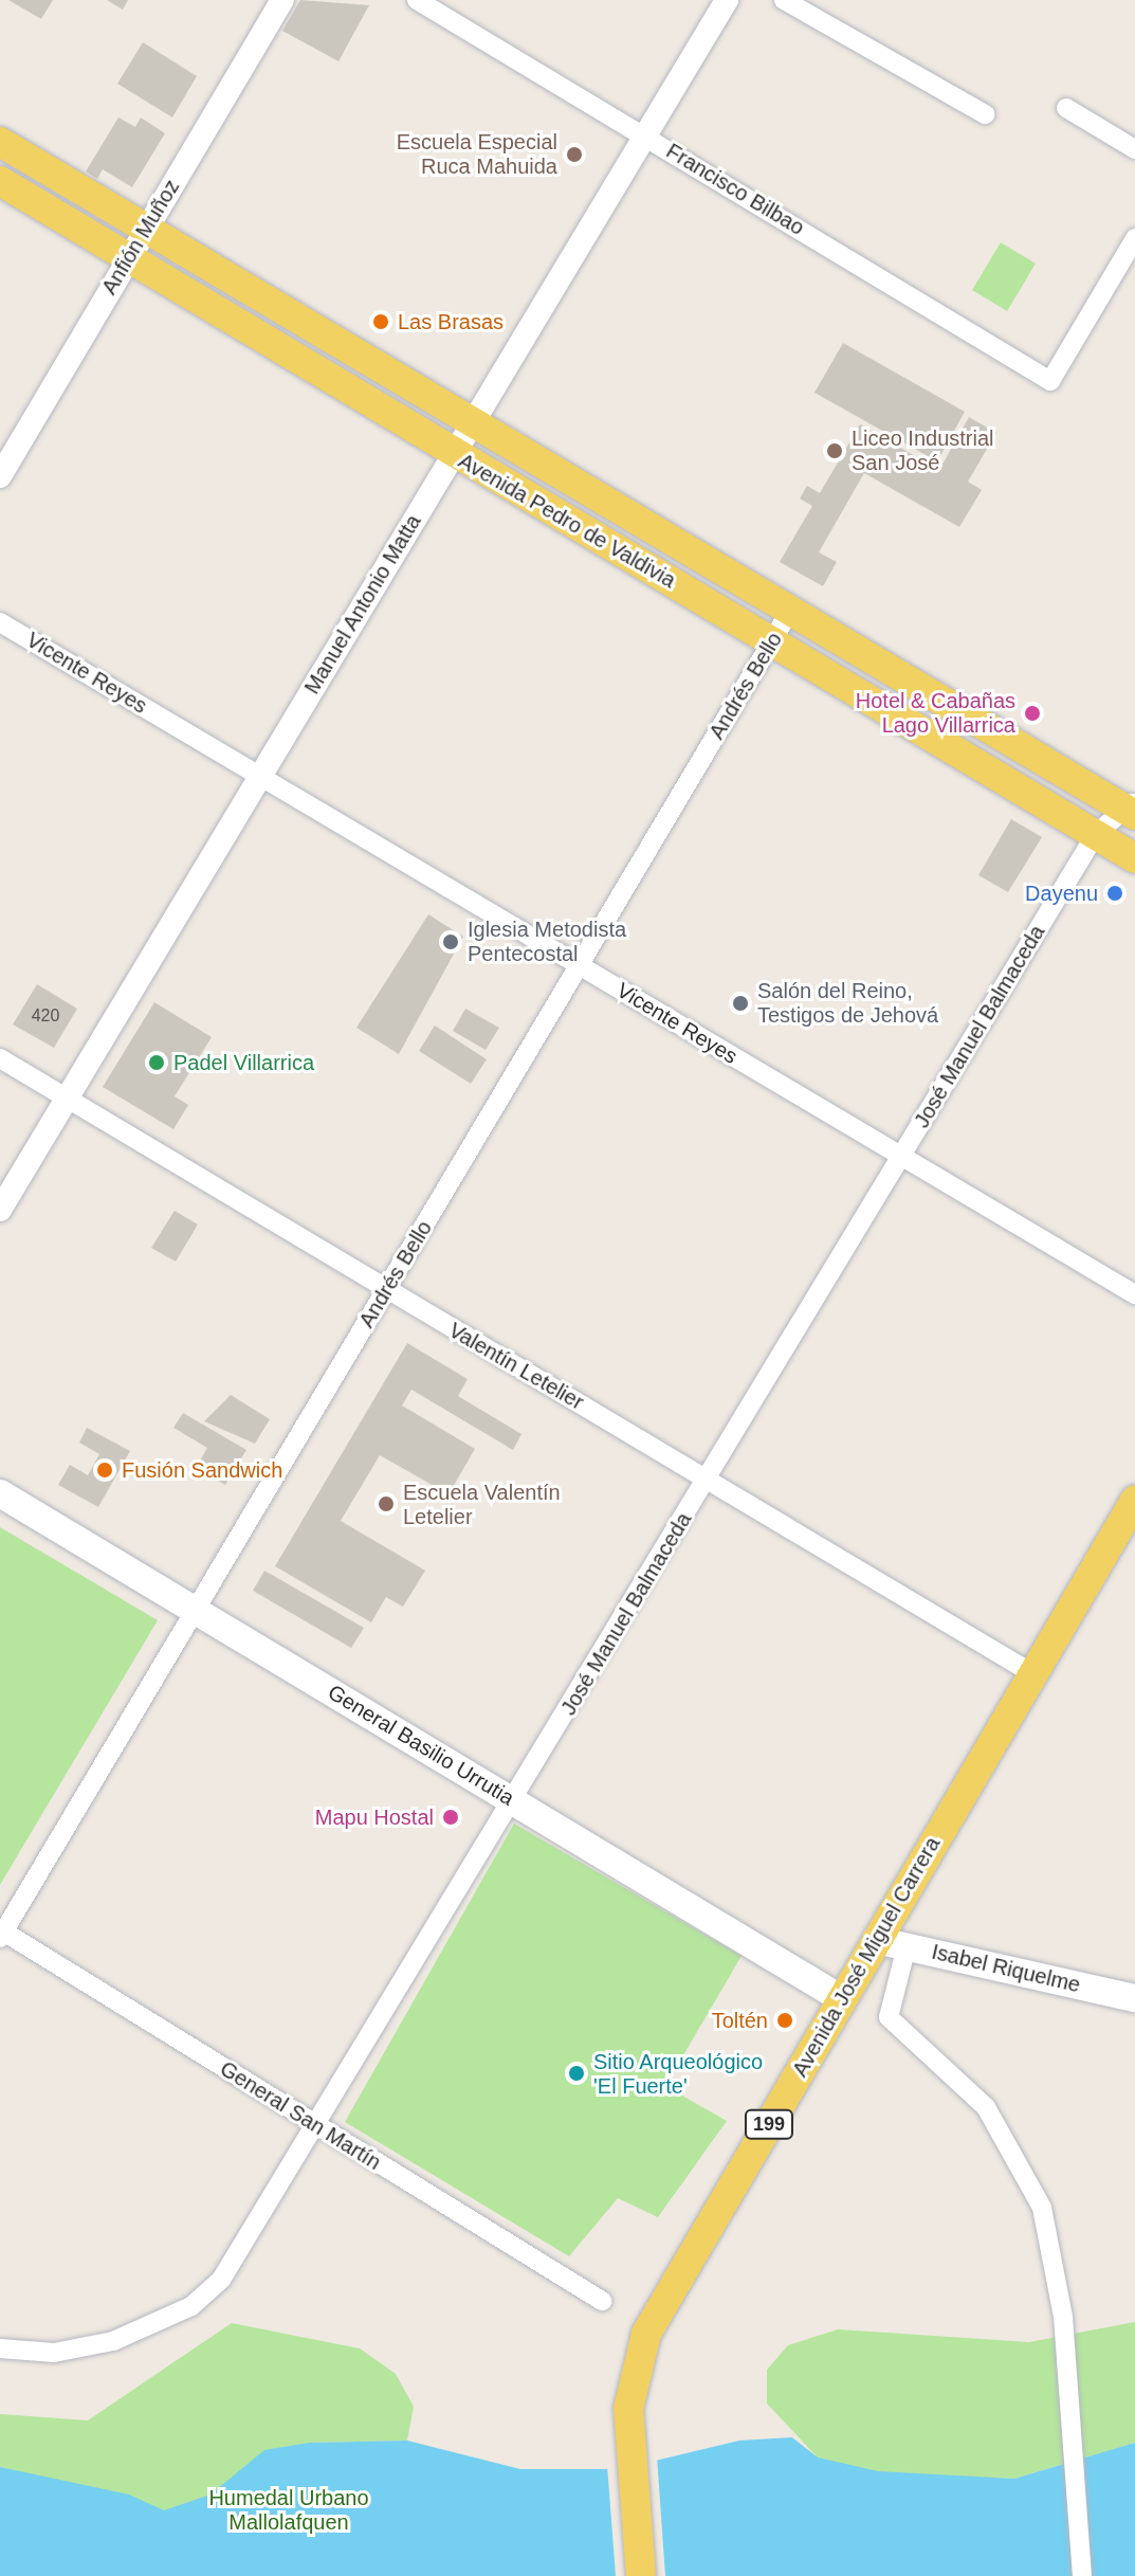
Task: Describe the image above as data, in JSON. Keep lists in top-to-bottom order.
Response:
{
  "streets": {
    "main road": [
      "Avenida Pedro de Valdivia",
      "General Basilio Urrutia",
      "Avenida José Miguel Carrera",
      "Isabel Riquelme",
      "199"
    ],
    "street": [
      "Francisco Bilbao",
      "Anfión Muñoz",
      "Manuel Antonio Matta",
      "Vicente Reyes",
      "Andrés Bello",
      "José Manuel Balmaceda",
      "Valentín Letelier",
      "General San Martín"
    ]
  },
  "crossings": [
    ["Francisco Bilbao", "Manuel Antonio Matta"],
    ["Anfión Muñoz", "Avenida Pedro de Valdivia"],
    ["Avenida Pedro de Valdivia", "Manuel Antonio Matta"],
    ["Avenida Pedro de Valdivia", "Andrés Bello"],
    ["Avenida Pedro de Valdivia", "José Manuel Balmaceda"],
    ["Manuel Antonio Matta", "Vicente Reyes"],
    ["Manuel Antonio Matta", "Valentín Letelier"],
    ["Vicente Reyes", "Andrés Bello"],
    ["Vicente Reyes", "José Manuel Balmaceda"],
    ["Andrés Bello", "Valentín Letelier"],
    ["Andrés Bello", "General Basilio Urrutia"],
    ["Andrés Bello", "General San Martín"],
    ["José Manuel Balmaceda", "Valentín Letelier"],
    ["José Manuel Balmaceda", "General Basilio Urrutia"],
    ["José Manuel Balmaceda", "General San Martín"],
    ["Valentín Letelier", "Avenida José Miguel Carrera"],
    ["General Basilio Urrutia", "Avenida José Miguel Carrera"],
    ["Avenida José Miguel Carrera", "Isabel Riquelme"]
  ],
  "parks": ["Humedal Urbano Mallolafquen"],
  "places": [
    "Escuela Especial Ruca Mahuida",
    "Las Brasas",
    "Liceo Industrial San José",
    "Hotel & Cabañas Lago Villarrica",
    "Dayenu",
    "Iglesia Metodista Pentecostal",
    "Salón del Reino, Testigos de Jehová",
    "Padel Villarrica",
    "Fusión Sandwich",
    "Escuela Valentín Letelier",
    "Mapu Hostal",
    "Toltén",
    "Sitio Arqueológico 'El Fuerte'"
  ],
  "house_numbers": ["420"]
}
